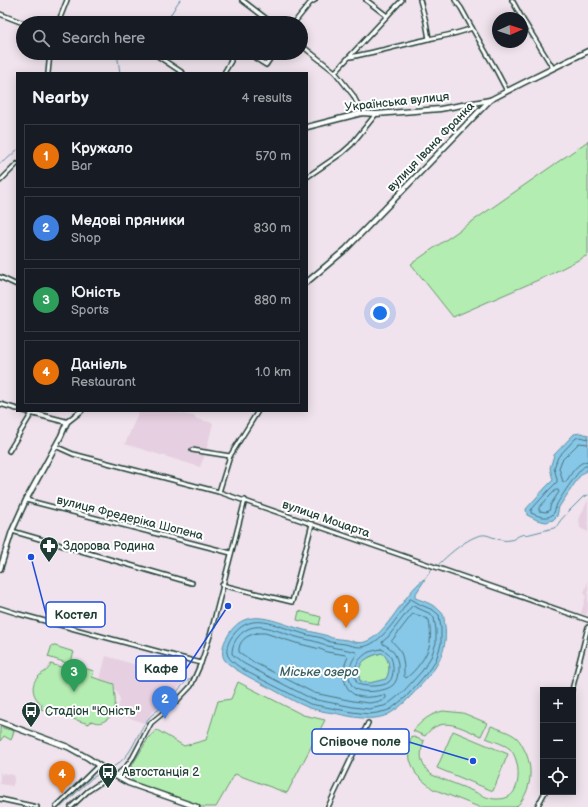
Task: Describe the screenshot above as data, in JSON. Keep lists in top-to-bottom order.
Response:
{
  "streets": {
    "street": [
      "Українська вулиця",
      "вулиця Івана Франка",
      "вулиця Фредеріка Шопена",
      "вулиця Моцарта"
    ]
  },
  "crossings": [
    ["Українська вулиця", "вулиця Івана Франка"]
  ],
  "water": ["Міське озеро"],
  "places": {
    "other": ["Костел", "Кафе", "Співоче поле"],
    "pharmacy": ["Здорова Родина"],
    "bus stop": ["Стадіон \"Юність\"", "Автостанція 2"]
  },
  "north": "right",
  "page": {
    "search": "Search here",
    "heading": ["Nearby", "4 results"],
    "list": [
      {
        "mark": "1",
        "name": "Кружало",
        "note": "Bar",
        "value": "570 m"
      },
      {
        "mark": "2",
        "name": "Медові пряники",
        "note": "Shop",
        "value": "830 m"
      },
      {
        "mark": "3",
        "name": "Юність",
        "note": "Sports",
        "value": "880 m"
      },
      {
        "mark": "4",
        "name": "Даніель",
        "note": "Restaurant",
        "value": "1.0 km"
      }
    ],
    "pins": [
      "1",
      "3",
      "2",
      "4"
    ],
    "map_buttons": ["+", "−"]
  }
}
